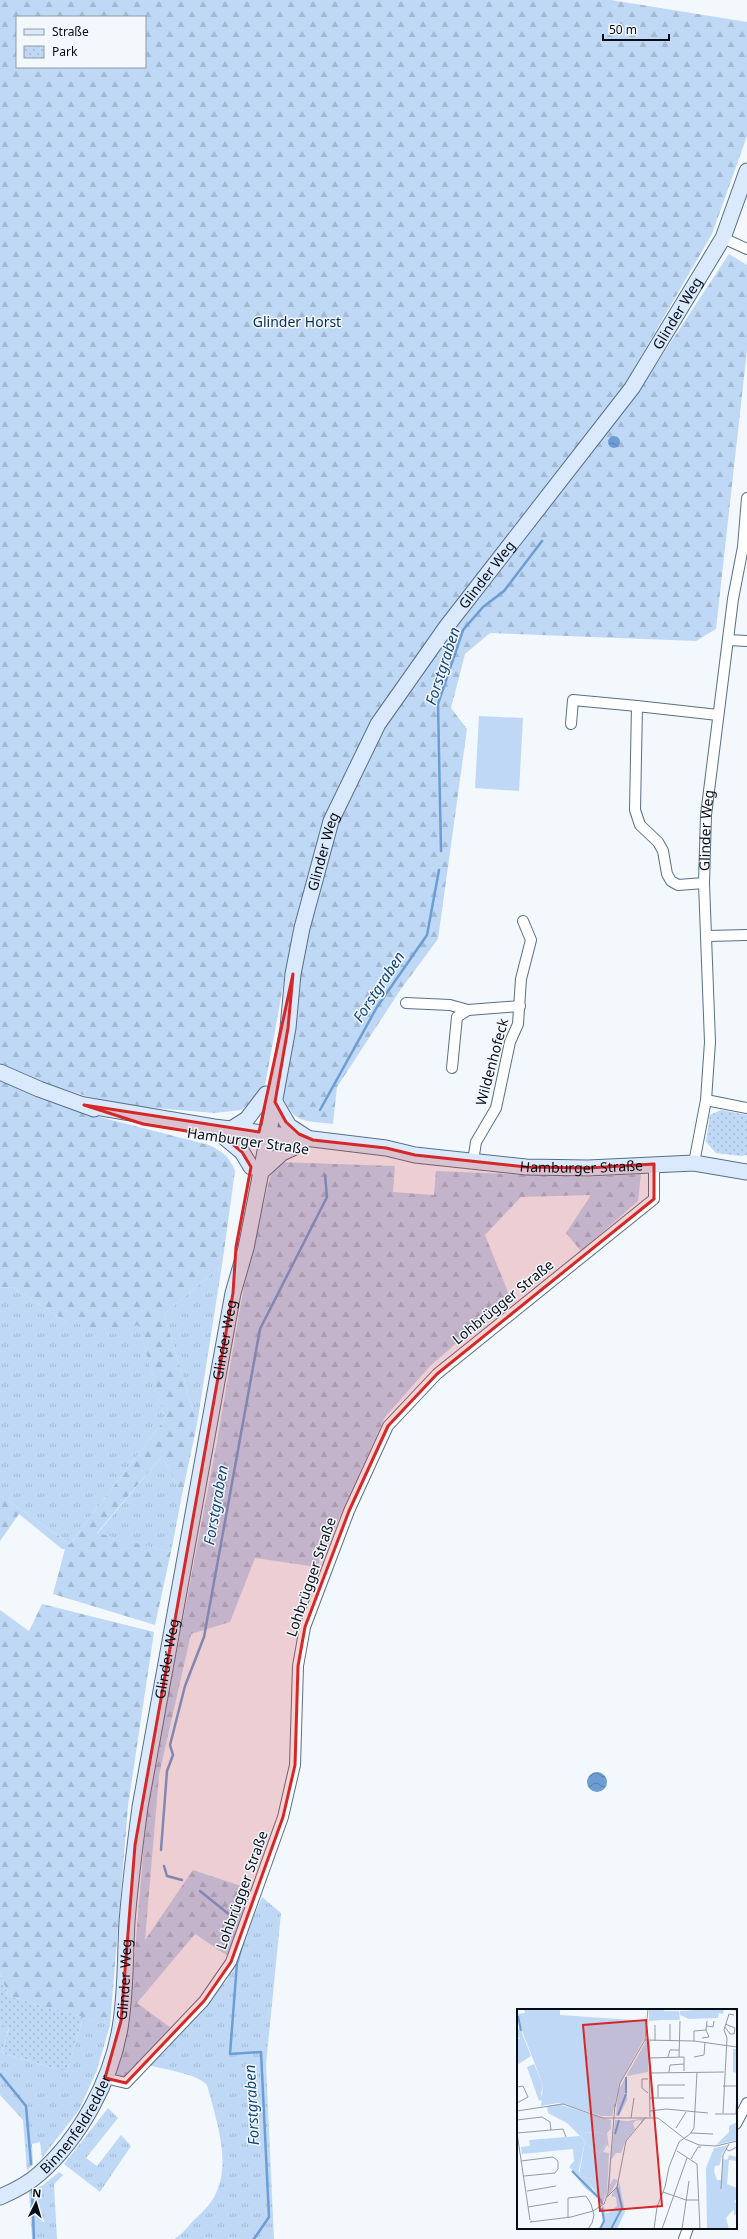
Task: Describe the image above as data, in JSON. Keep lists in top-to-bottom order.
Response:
{
  "streets": {
    "main road": ["Glinder Weg", "Hamburger Straße", "Binnenfeldredder"],
    "street": ["Wildenhofeck", "Lohbrügger Straße"]
  },
  "crossings": [
    ["Glinder Weg", "Hamburger Straße"],
    ["Glinder Weg", "Binnenfeldredder"],
    ["Wildenhofeck", "Hamburger Straße"],
    ["Hamburger Straße", "Lohbrügger Straße"],
    ["Lohbrügger Straße", "Binnenfeldredder"]
  ],
  "water": ["Forstgraben"],
  "parks": ["Glinder Horst"],
  "legend": ["Straße", "Park"],
  "scale_bar": "50 m",
  "north": "top"
}
